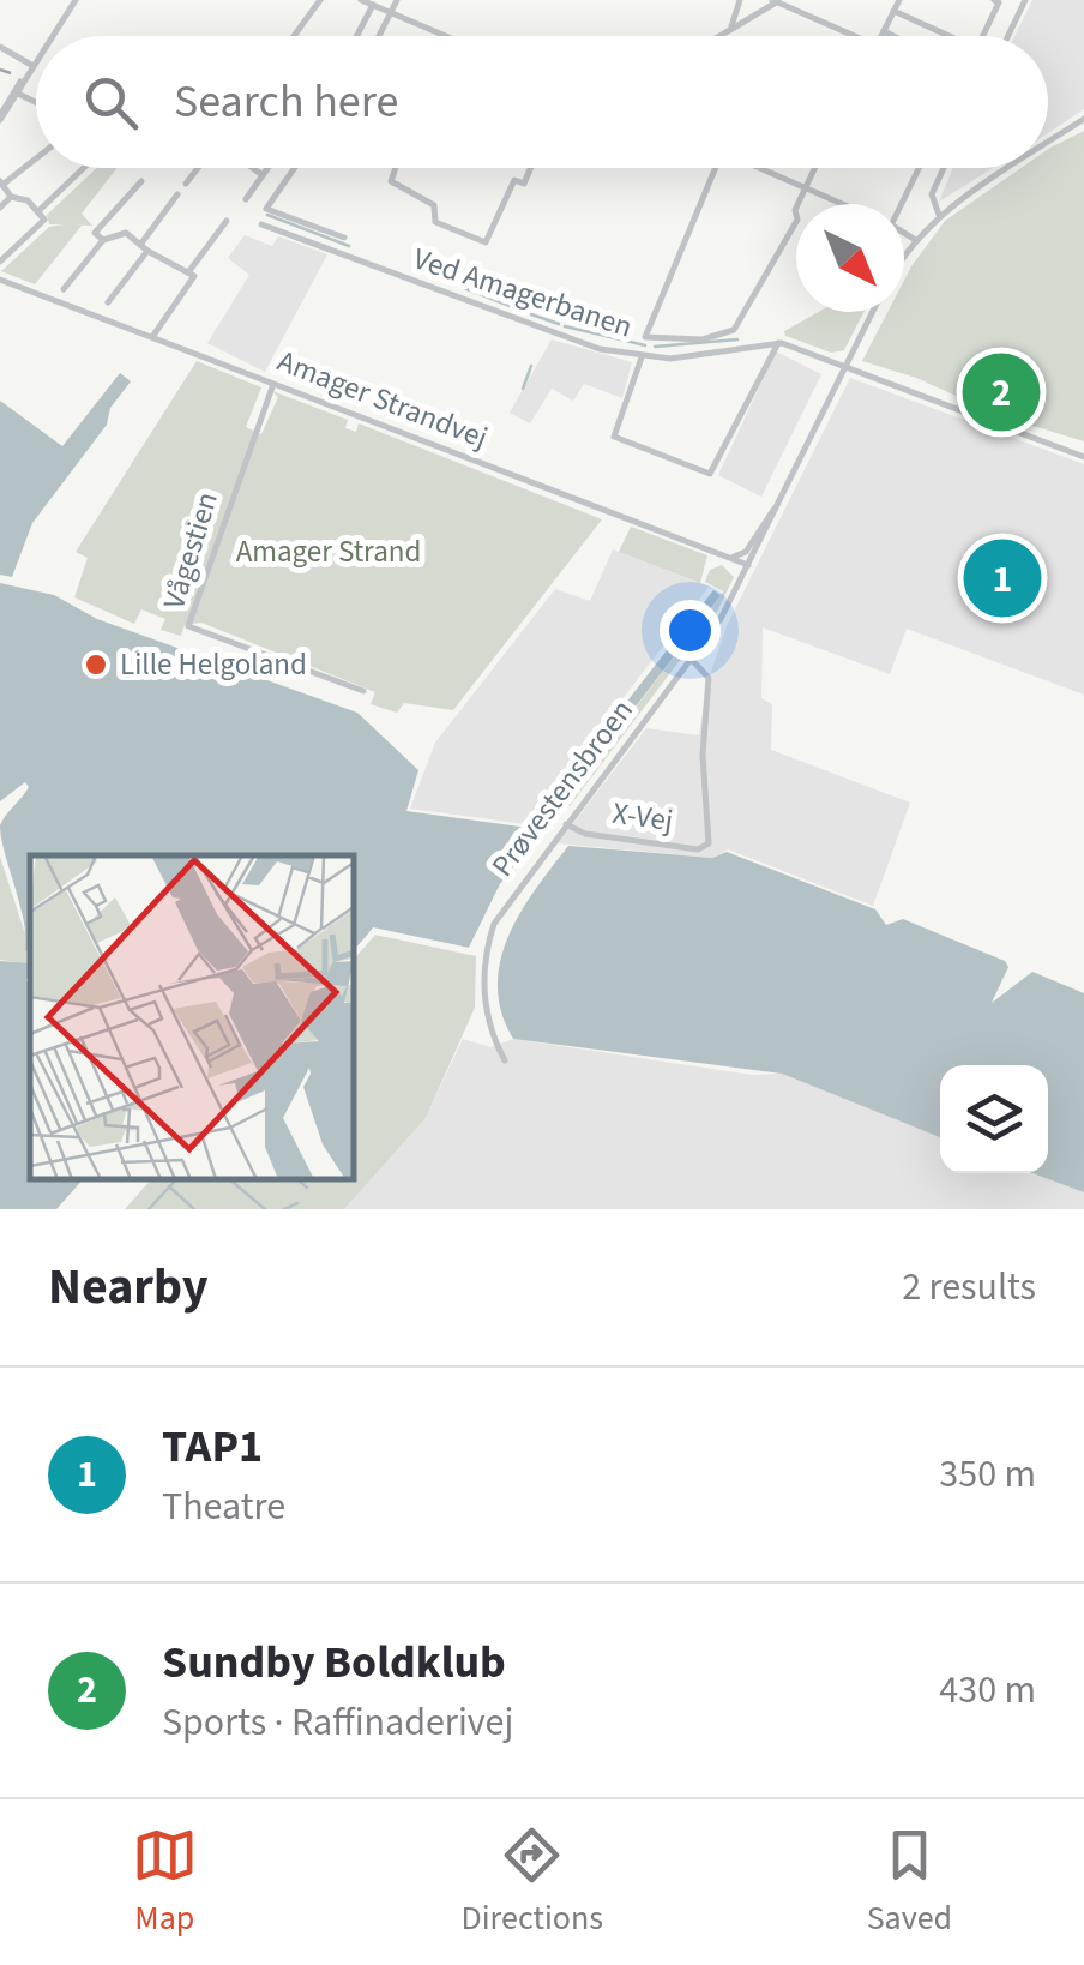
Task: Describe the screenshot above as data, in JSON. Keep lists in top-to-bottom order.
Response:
{
  "streets": {
    "street": [
      "Ved Amagerbanen",
      "Amager Strandvej",
      "Vågestien",
      "Prøvestensbroen",
      "X-Vej"
    ]
  },
  "crossings": [
    ["Amager Strandvej", "Vågestien"],
    ["Amager Strandvej", "Prøvestensbroen"],
    ["Prøvestensbroen", "X-Vej"]
  ],
  "parks": ["Amager Strand"],
  "places": ["Lille Helgoland"],
  "north": "bottom right",
  "page": {
    "search": "Search here",
    "pins": ["2", "1"],
    "heading": ["Nearby", "2 results"],
    "list": [
      {
        "mark": "1",
        "name": "TAP1",
        "note": "Theatre",
        "value": "350 m"
      },
      {
        "mark": "2",
        "name": "Sundby Boldklub",
        "note": "Sports · Raffinaderivej",
        "value": "430 m"
      }
    ],
    "nav": ["Map", "Directions", "Saved"]
  }
}
